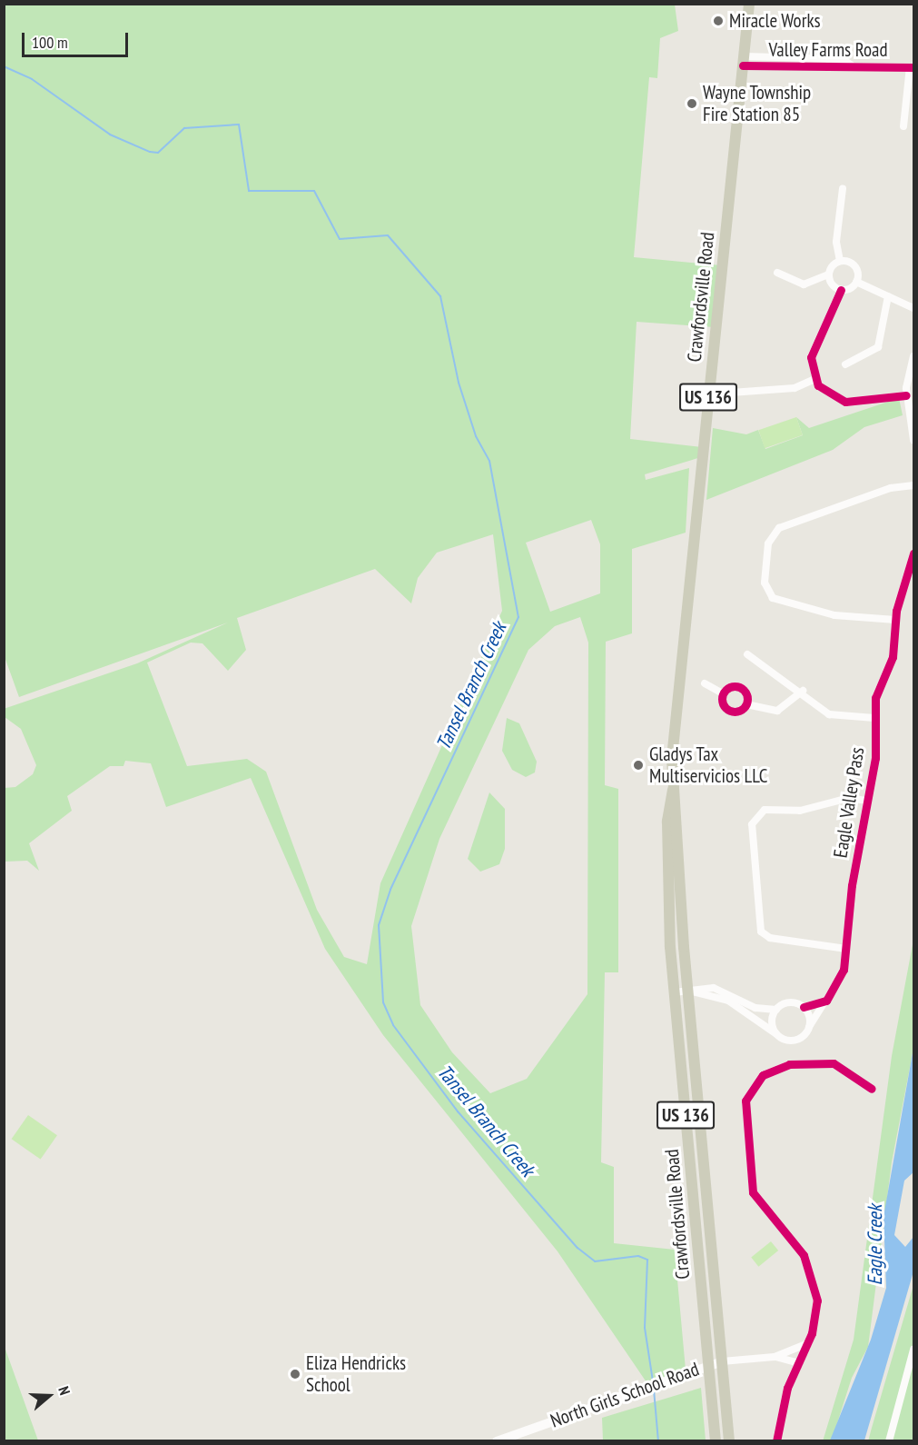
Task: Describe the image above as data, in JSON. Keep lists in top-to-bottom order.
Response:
{
  "streets": {
    "main road": ["Crawfordsville Road", "US 136", "North Girls School Road"],
    "street": ["Valley Farms Road", "Eagle Valley Pass"]
  },
  "crossings": [
    ["Valley Farms Road", "Crawfordsville Road"],
    ["Crawfordsville Road", "North Girls School Road"]
  ],
  "water": ["Tansel Branch Creek", "Eagle Creek"],
  "places": [
    "Miracle Works",
    "Wayne Township Fire Station 85",
    "Gladys Tax Multiservicios LLC",
    "Eliza Hendricks School"
  ],
  "scale_bar": "100 m",
  "north": "right"
}
